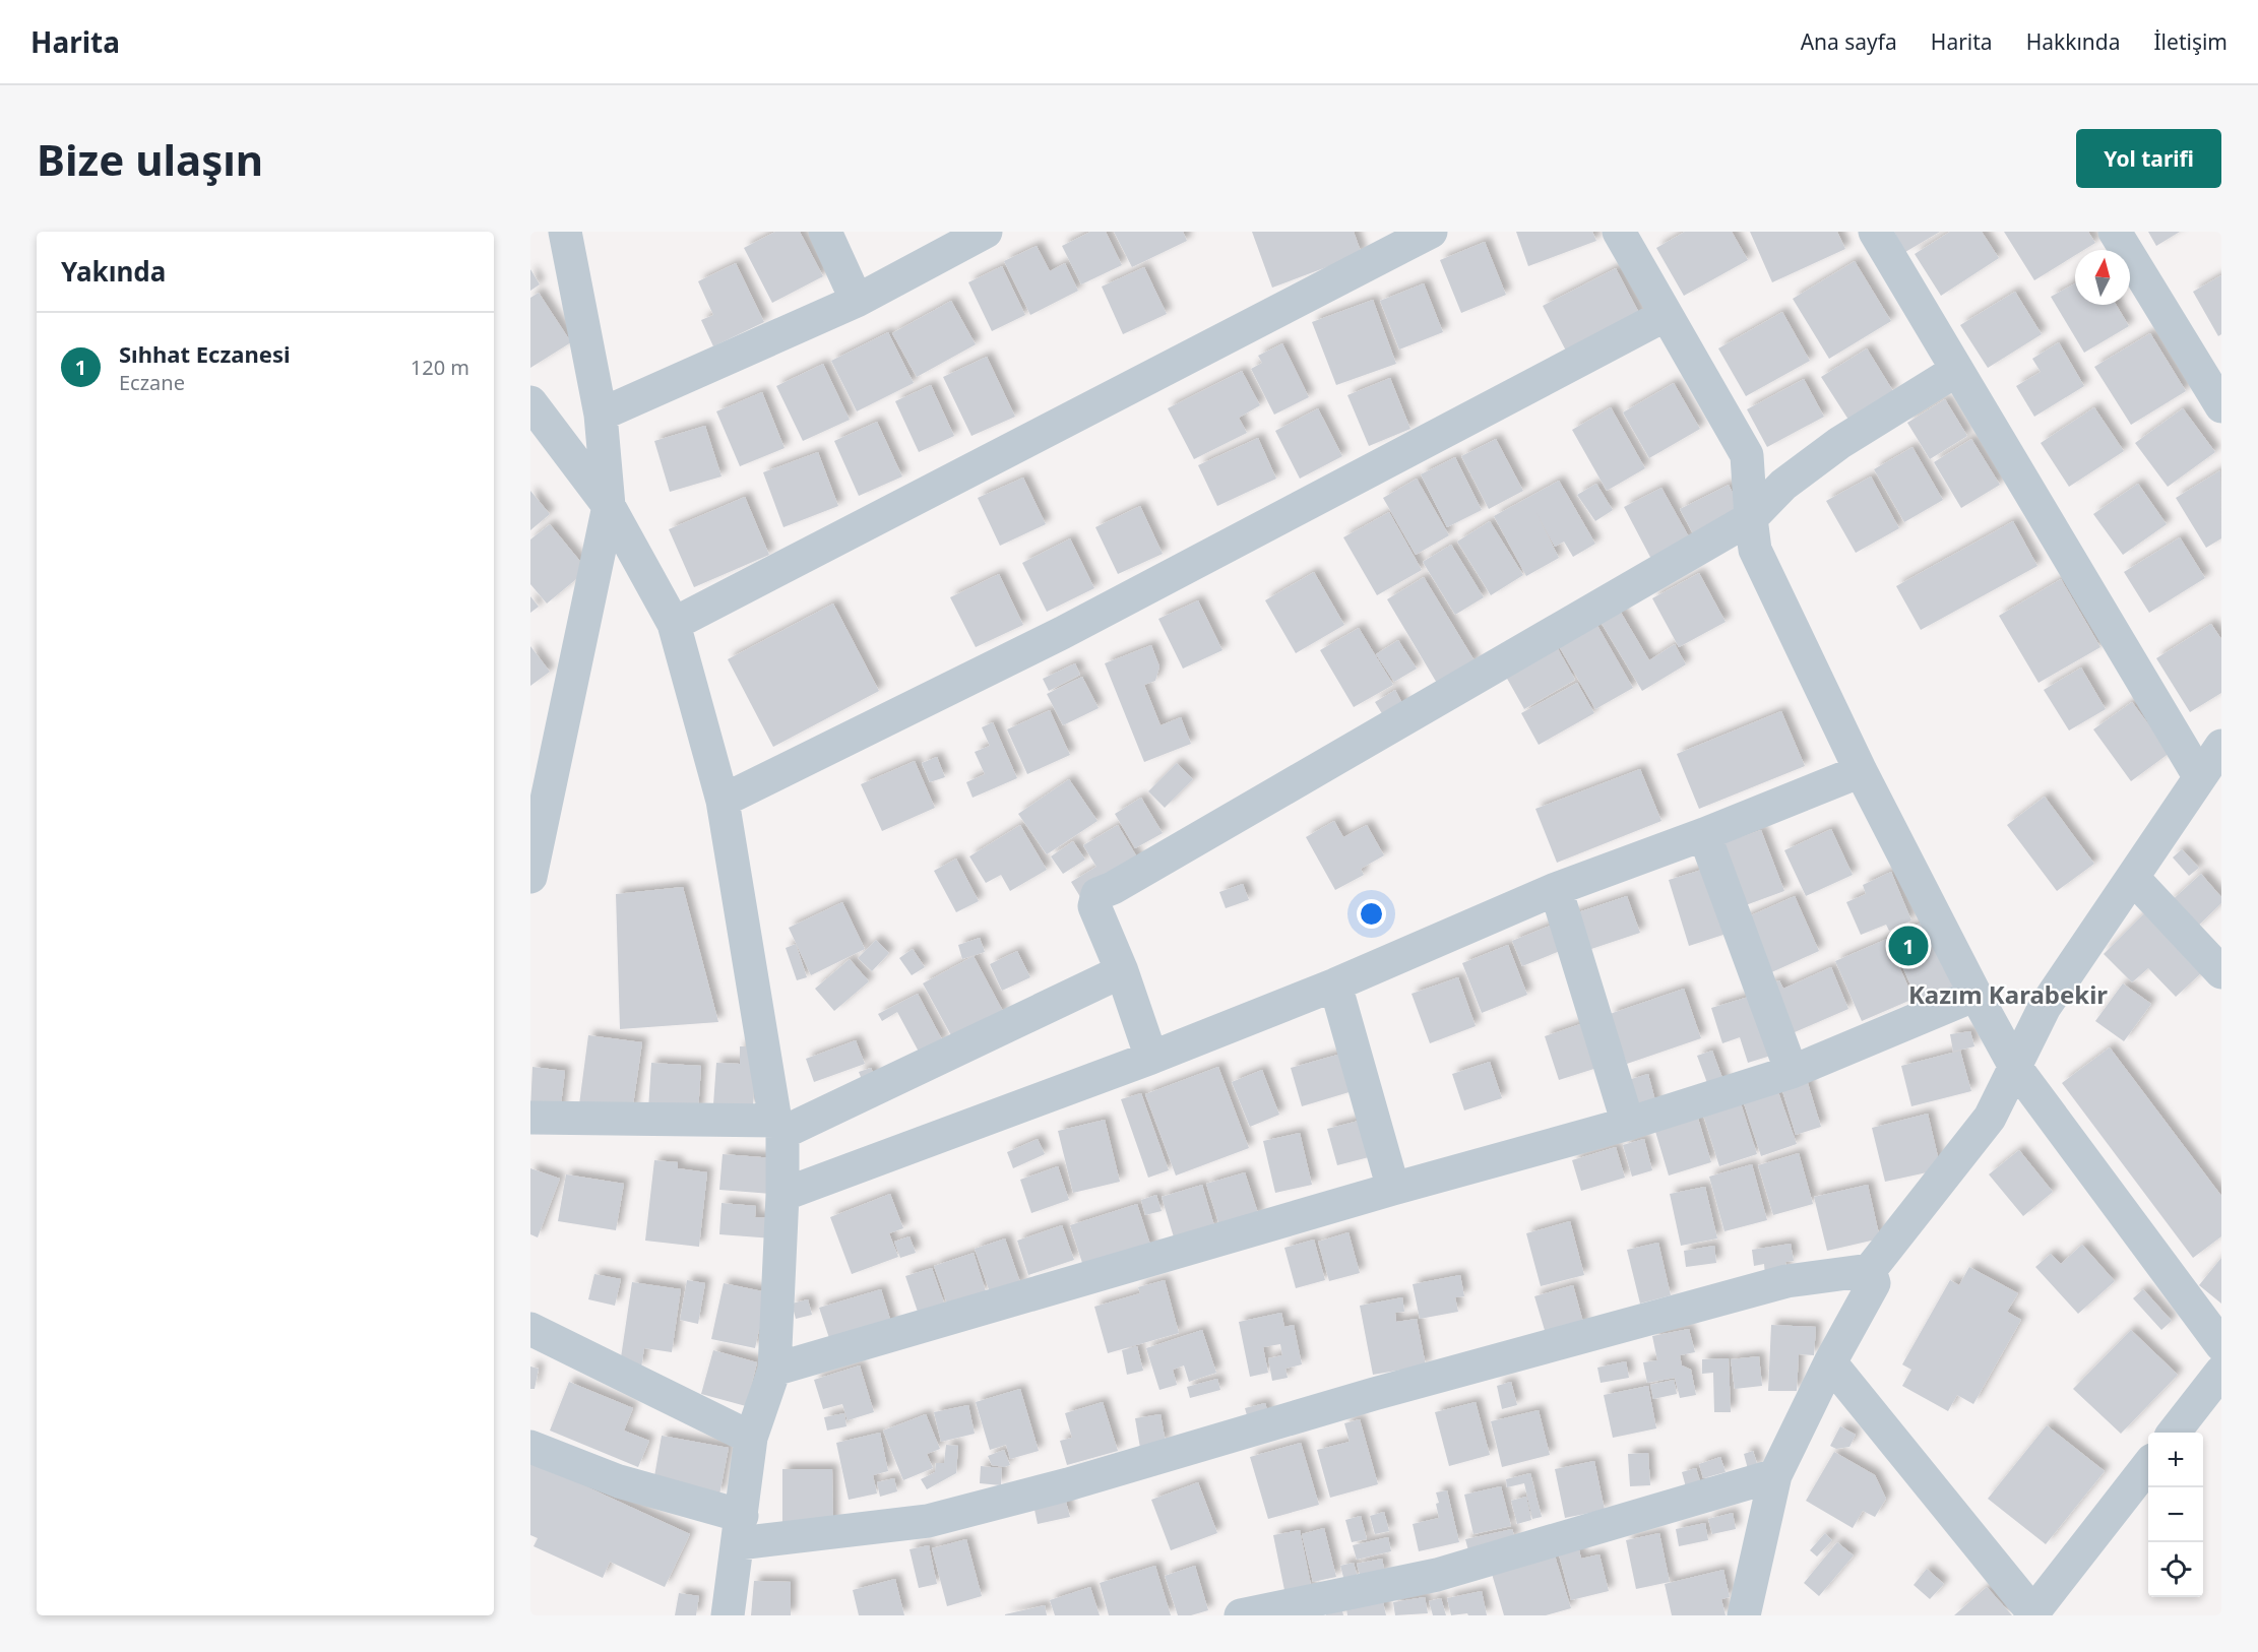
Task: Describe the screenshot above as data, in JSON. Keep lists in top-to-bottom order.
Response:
{
  "districts": ["Kazım Karabekir"],
  "north": "top",
  "page": {
    "header": "Harita",
    "nav": [
      "Ana sayfa",
      "Harita",
      "Hakkında",
      "İletişim"
    ],
    "buttons": "Yol tarifi",
    "title": "Bize ulaşın",
    "heading": "Yakında",
    "list": [
      {
        "mark": "1",
        "name": "Sıhhat Eczanesi",
        "note": "Eczane",
        "value": "120 m"
      }
    ],
    "pins": "1",
    "map_buttons": ["+", "−"]
  }
}
